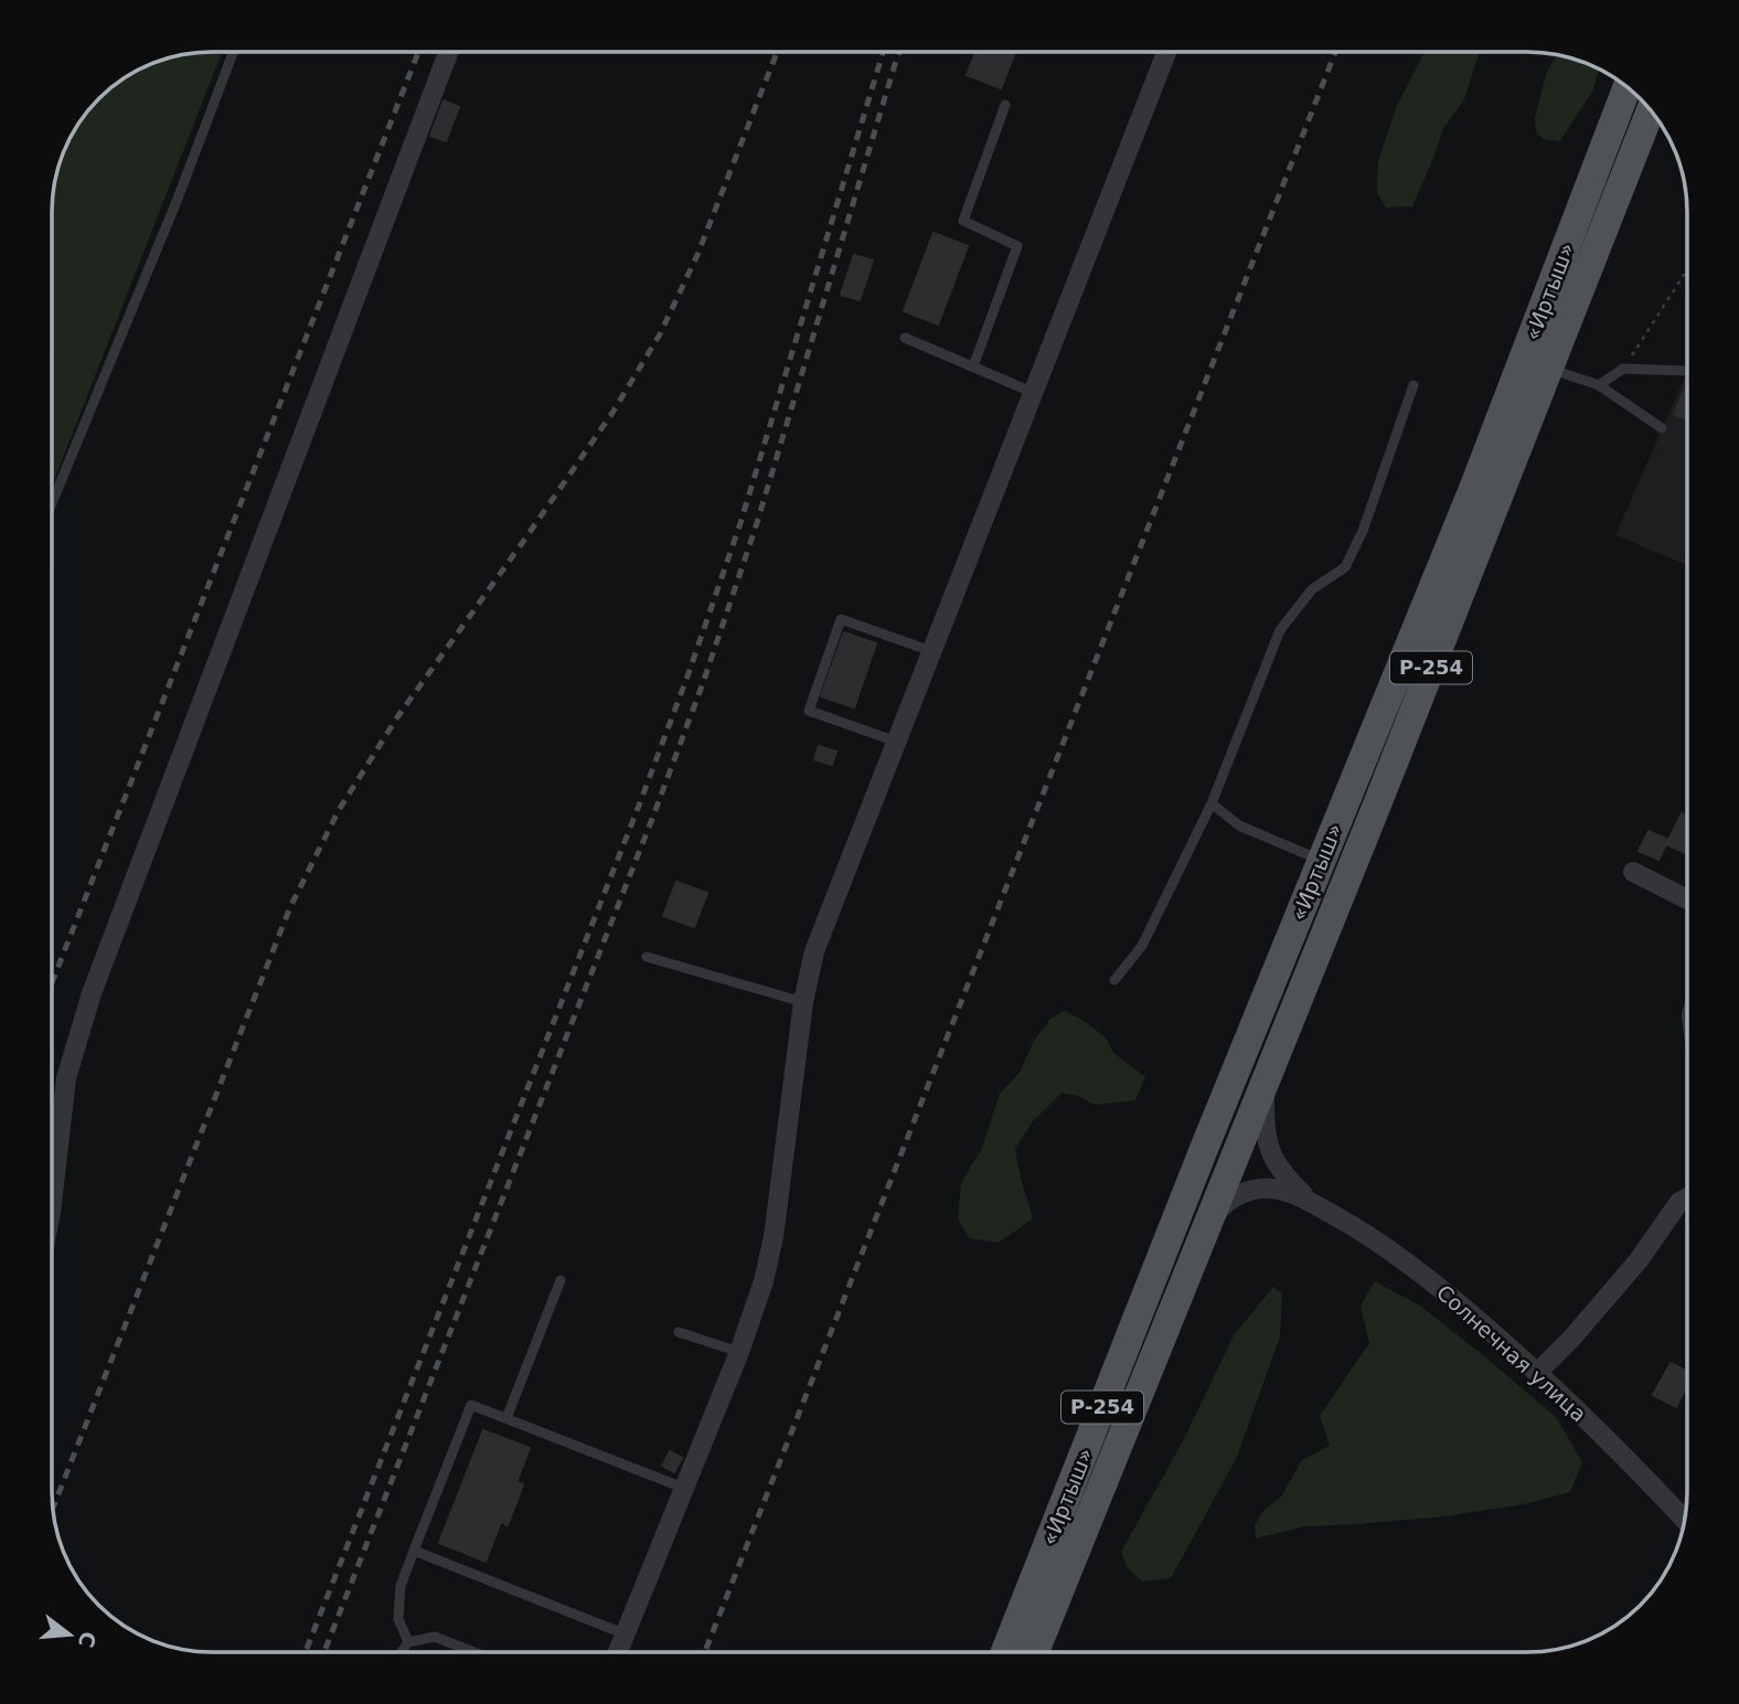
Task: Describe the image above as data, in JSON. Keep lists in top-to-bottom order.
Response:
{
  "streets": {
    "main road": ["«Иртыш»", "Р-254"],
    "street": ["Солнечная улица"]
  },
  "north": "right"
}
